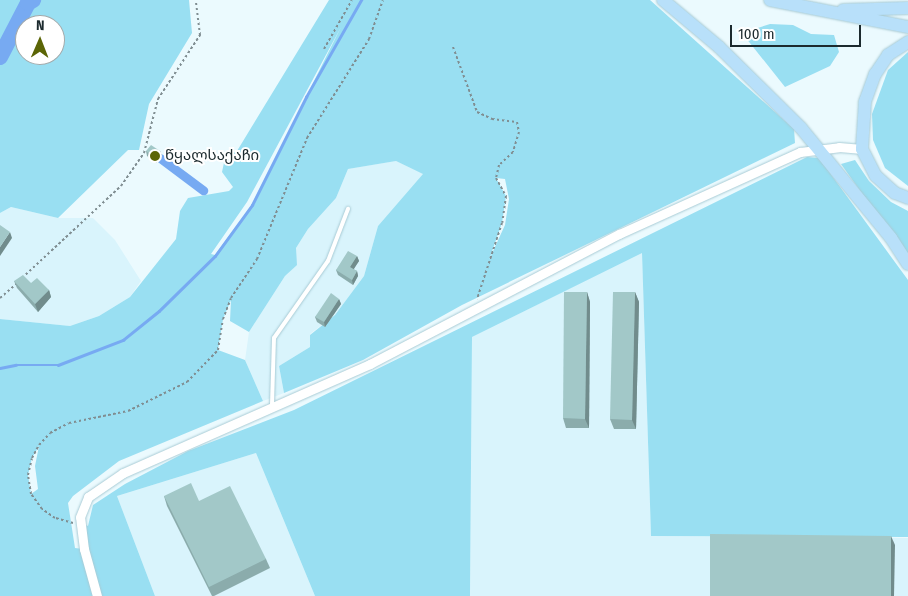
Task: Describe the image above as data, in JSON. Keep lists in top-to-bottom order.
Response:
{
  "places": ["წყალსაქაჩი"],
  "scale_bar": "100 m",
  "north": "top"
}
